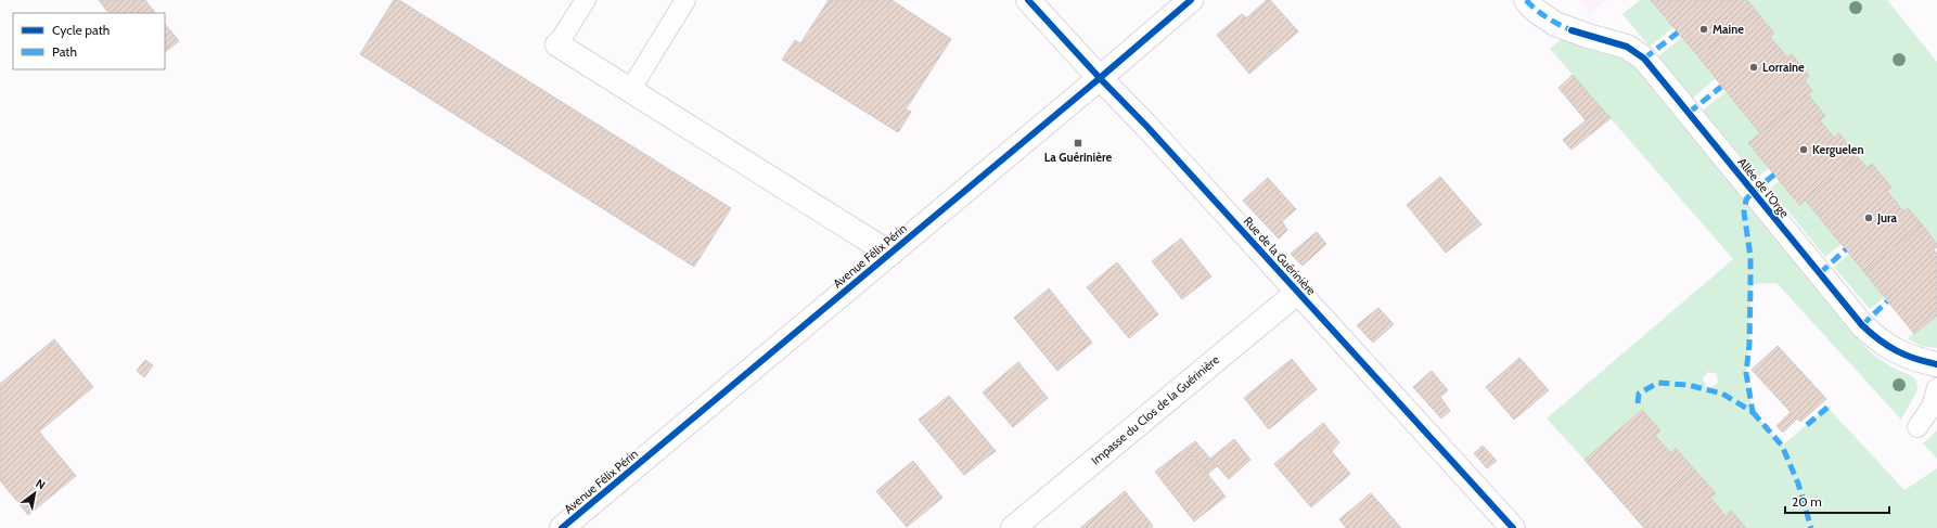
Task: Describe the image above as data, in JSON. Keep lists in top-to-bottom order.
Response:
{
  "streets": {
    "street": [
      "Allée de l'Orge",
      "Avenue Félix Périn",
      "Rue de la Guérinière",
      "Impasse du Clos de la Guérinière"
    ]
  },
  "crossings": [
    ["Avenue Félix Périn", "Rue de la Guérinière"],
    ["Rue de la Guérinière", "Impasse du Clos de la Guérinière"]
  ],
  "places": {
    "other": [
      "Maine",
      "Lorraine",
      "Kerguelen",
      "Jura"
    ],
    "transit": ["La Guérinière"]
  },
  "legend": ["Cycle path", "Path"],
  "scale_bar": "20 m",
  "north": "top right"
}
